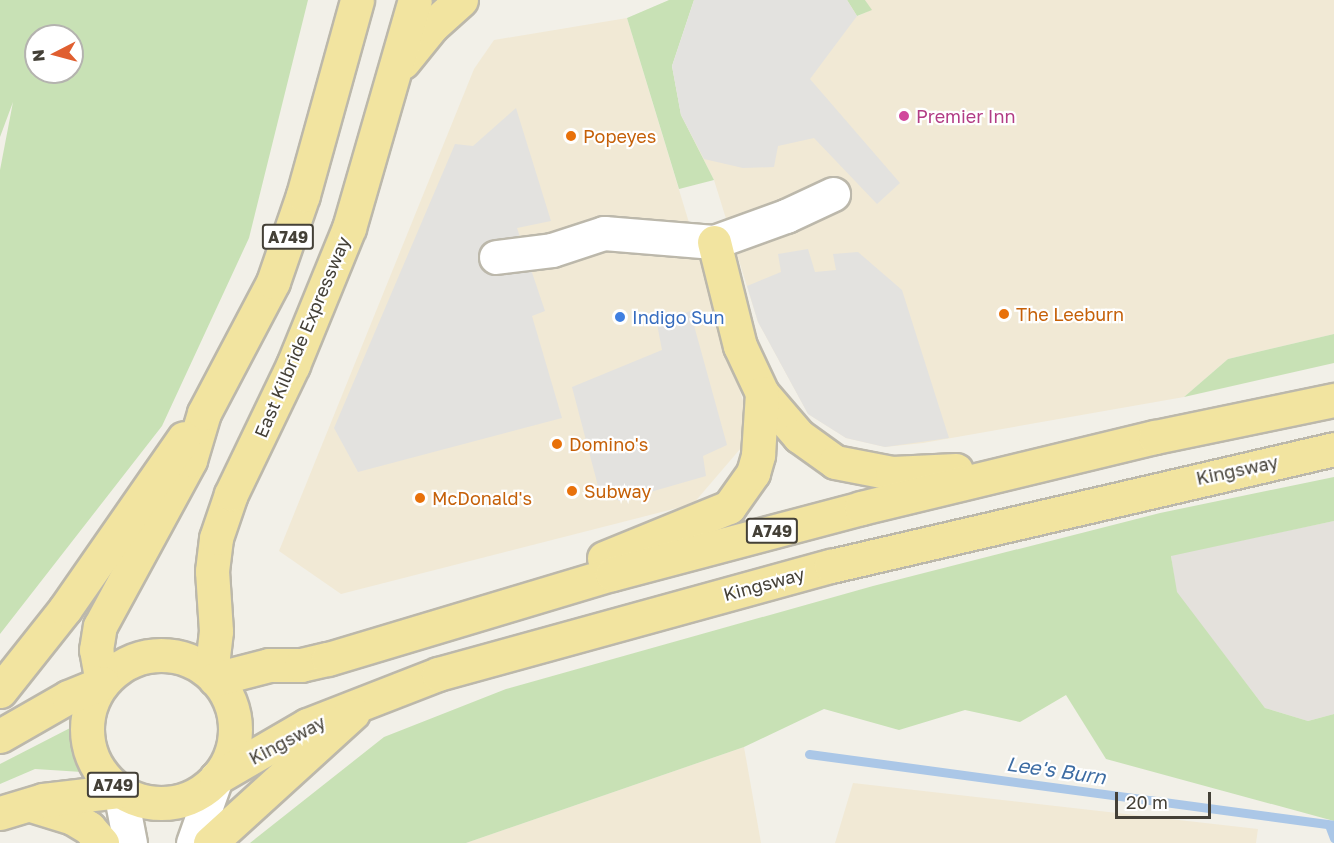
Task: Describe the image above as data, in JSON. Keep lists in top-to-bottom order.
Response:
{
  "streets": {
    "main road": ["A749", "East Kilbride Expressway", "Kingsway"]
  },
  "crossings": [
    ["A749", "East Kilbride Expressway"],
    ["A749", "Kingsway"],
    ["East Kilbride Expressway", "Kingsway"]
  ],
  "water": ["Lee's Burn"],
  "places": [
    "Premier Inn",
    "Popeyes",
    "The Leeburn",
    "Indigo Sun",
    "Domino's",
    "Subway",
    "McDonald's"
  ],
  "scale_bar": "20 m",
  "north": "left"
}
